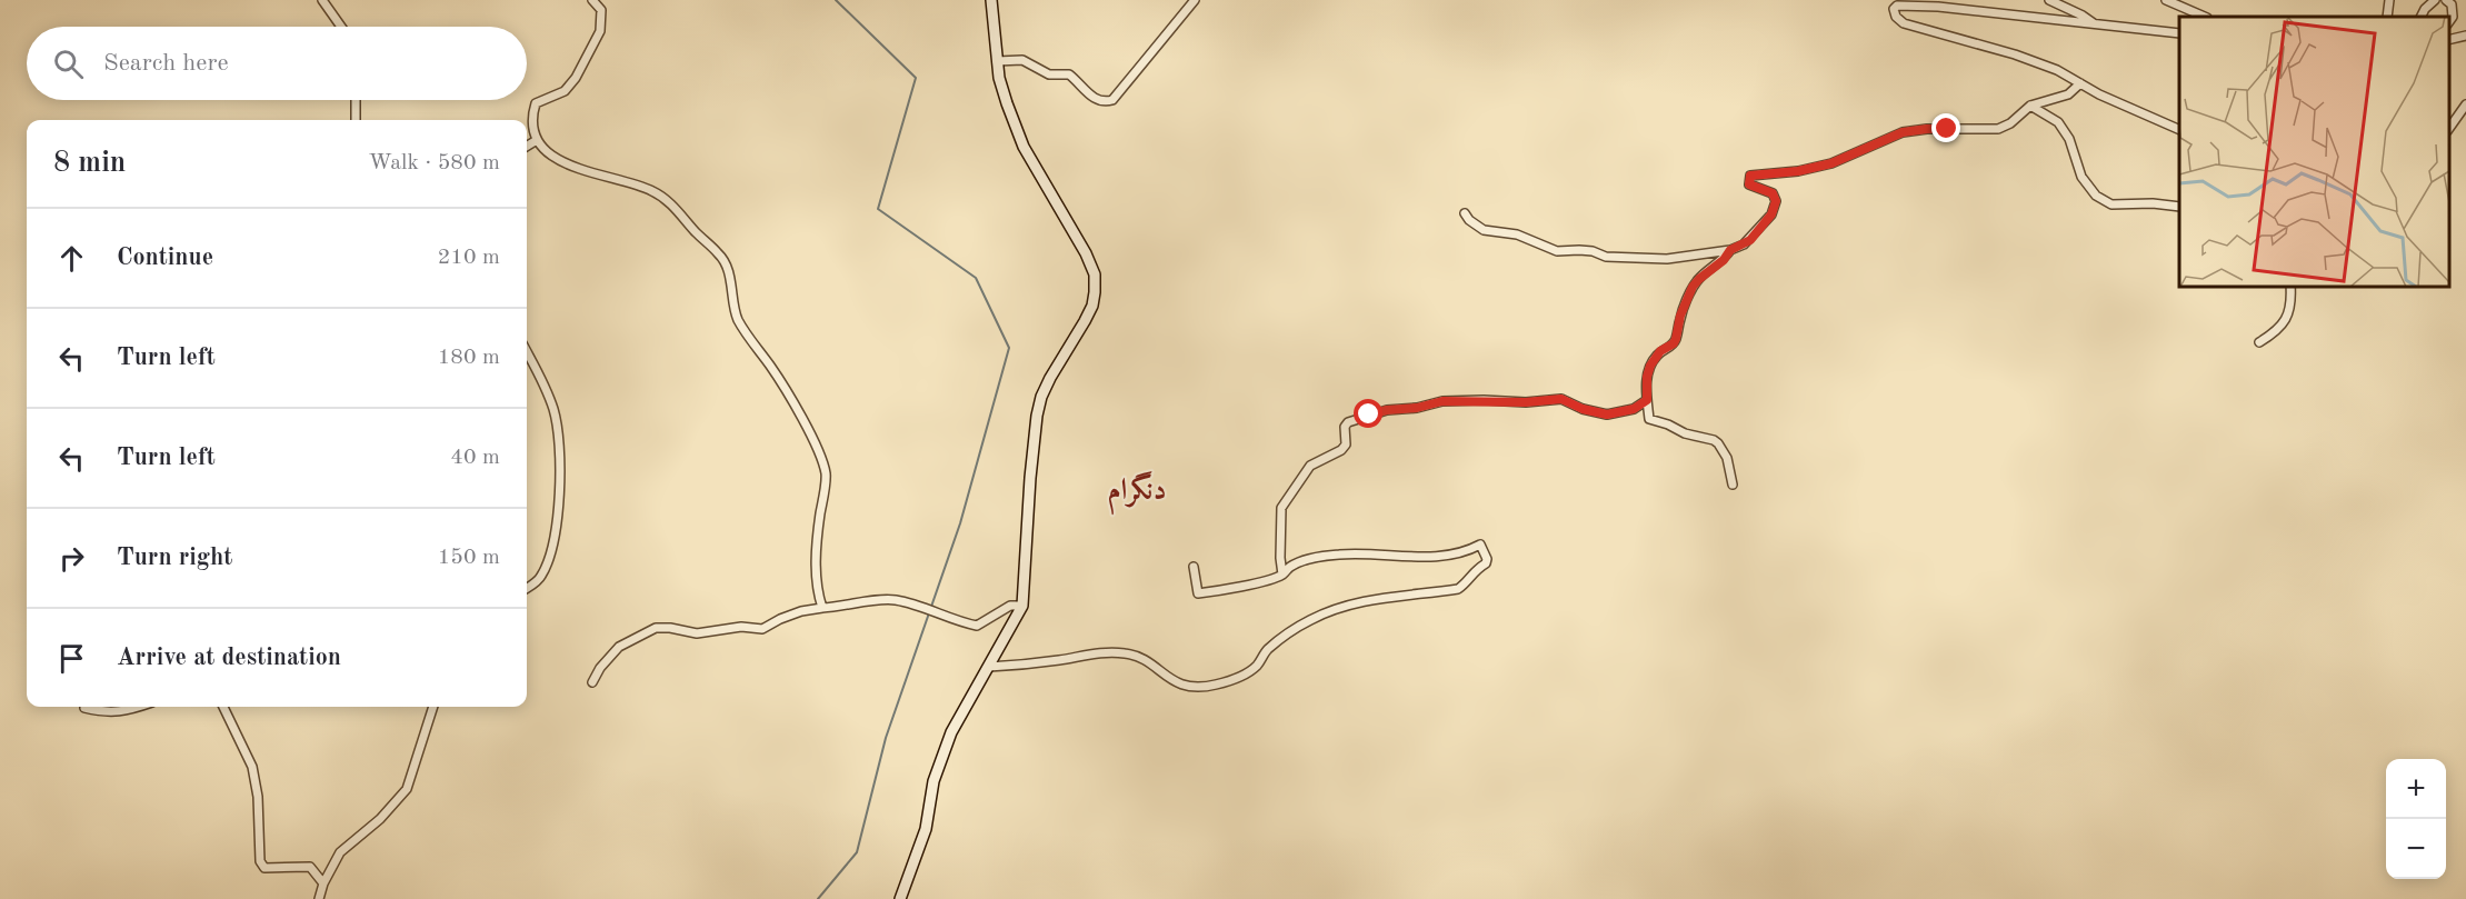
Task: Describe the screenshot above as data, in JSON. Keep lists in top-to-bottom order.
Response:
{
  "districts": ["دنگرام"],
  "page": {
    "search": "Search here",
    "heading": ["8 min", "Walk · 580 m"],
    "list": [
      ["Continue", "210 m"],
      ["Turn left", "180 m"],
      ["Turn left", "40 m"],
      ["Turn right", "150 m"],
      "Arrive at destination"
    ],
    "map_buttons": ["+", "−"]
  }
}
